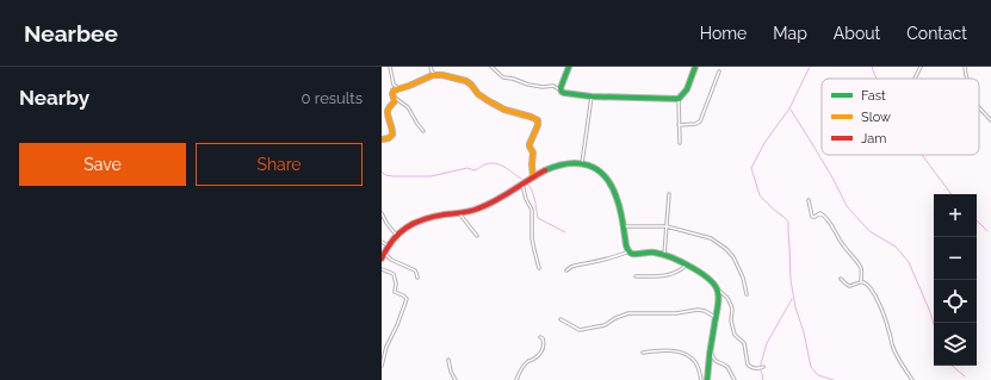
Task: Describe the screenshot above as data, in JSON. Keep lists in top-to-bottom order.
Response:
{
  "legend": ["Fast", "Slow", "Jam"],
  "page": {
    "header": "Nearbee",
    "nav": [
      "Home",
      "Map",
      "About",
      "Contact"
    ],
    "heading": ["Nearby", "0 results"],
    "buttons": ["Save", "Share"],
    "map_buttons": ["+", "−"]
  }
}
